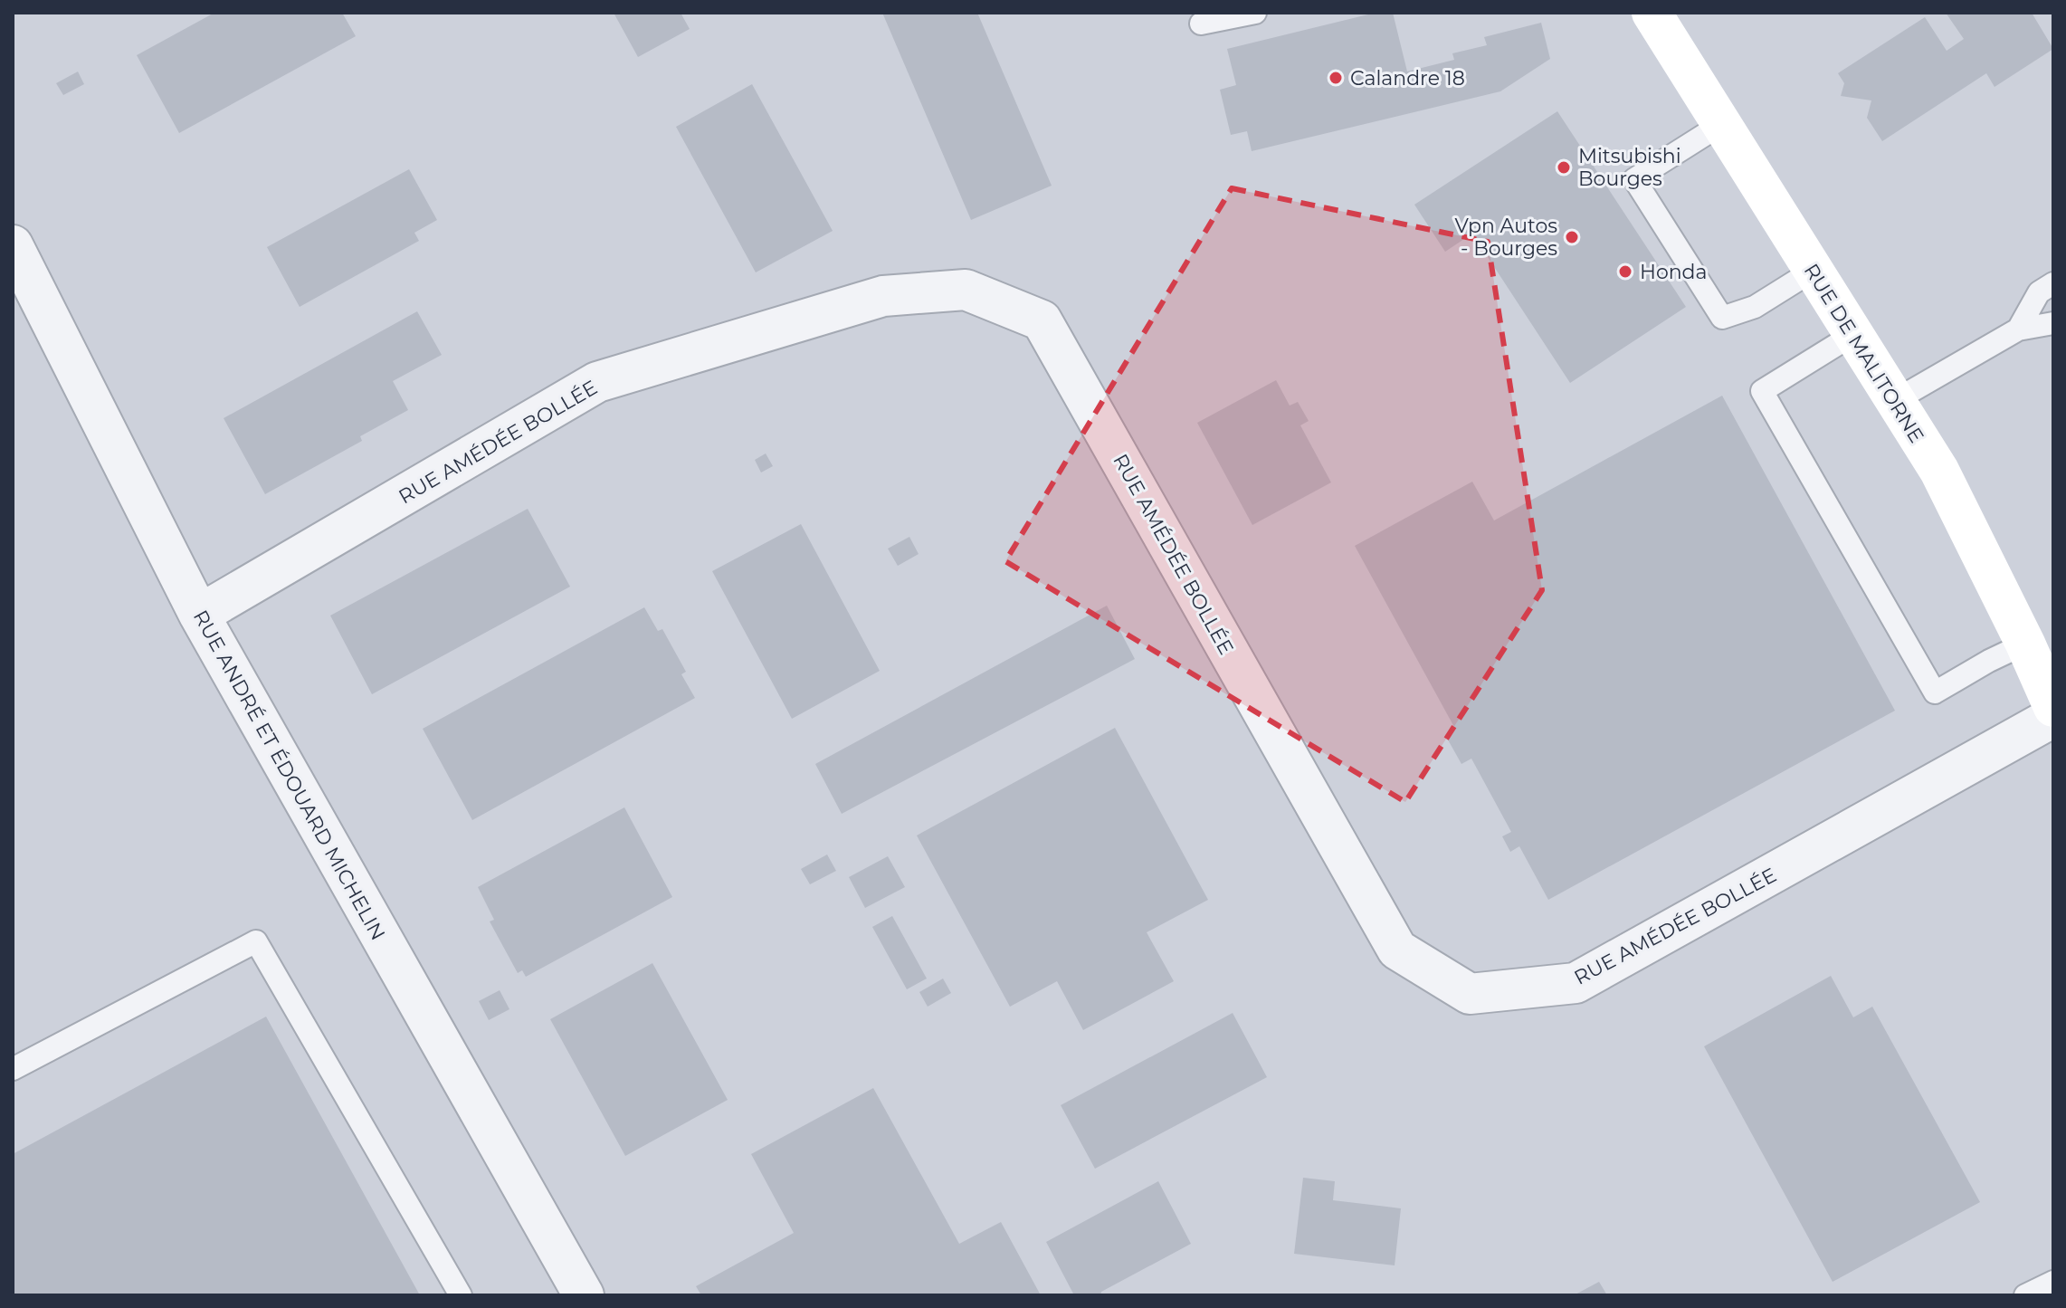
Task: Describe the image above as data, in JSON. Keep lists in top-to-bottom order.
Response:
{
  "streets": {
    "main road": ["RUE DE MALITORNE"],
    "street": ["RUE AMÉDÉE BOLLÉE", "RUE ANDRÉ ET ÉDOUARD MICHELIN"]
  },
  "crossings": [
    ["RUE AMÉDÉE BOLLÉE", "RUE ANDRÉ ET ÉDOUARD MICHELIN"]
  ],
  "places": [
    "Calandre 18",
    "Mitsubishi Bourges",
    "Vpn Autos - Bourges",
    "Honda"
  ]
}
